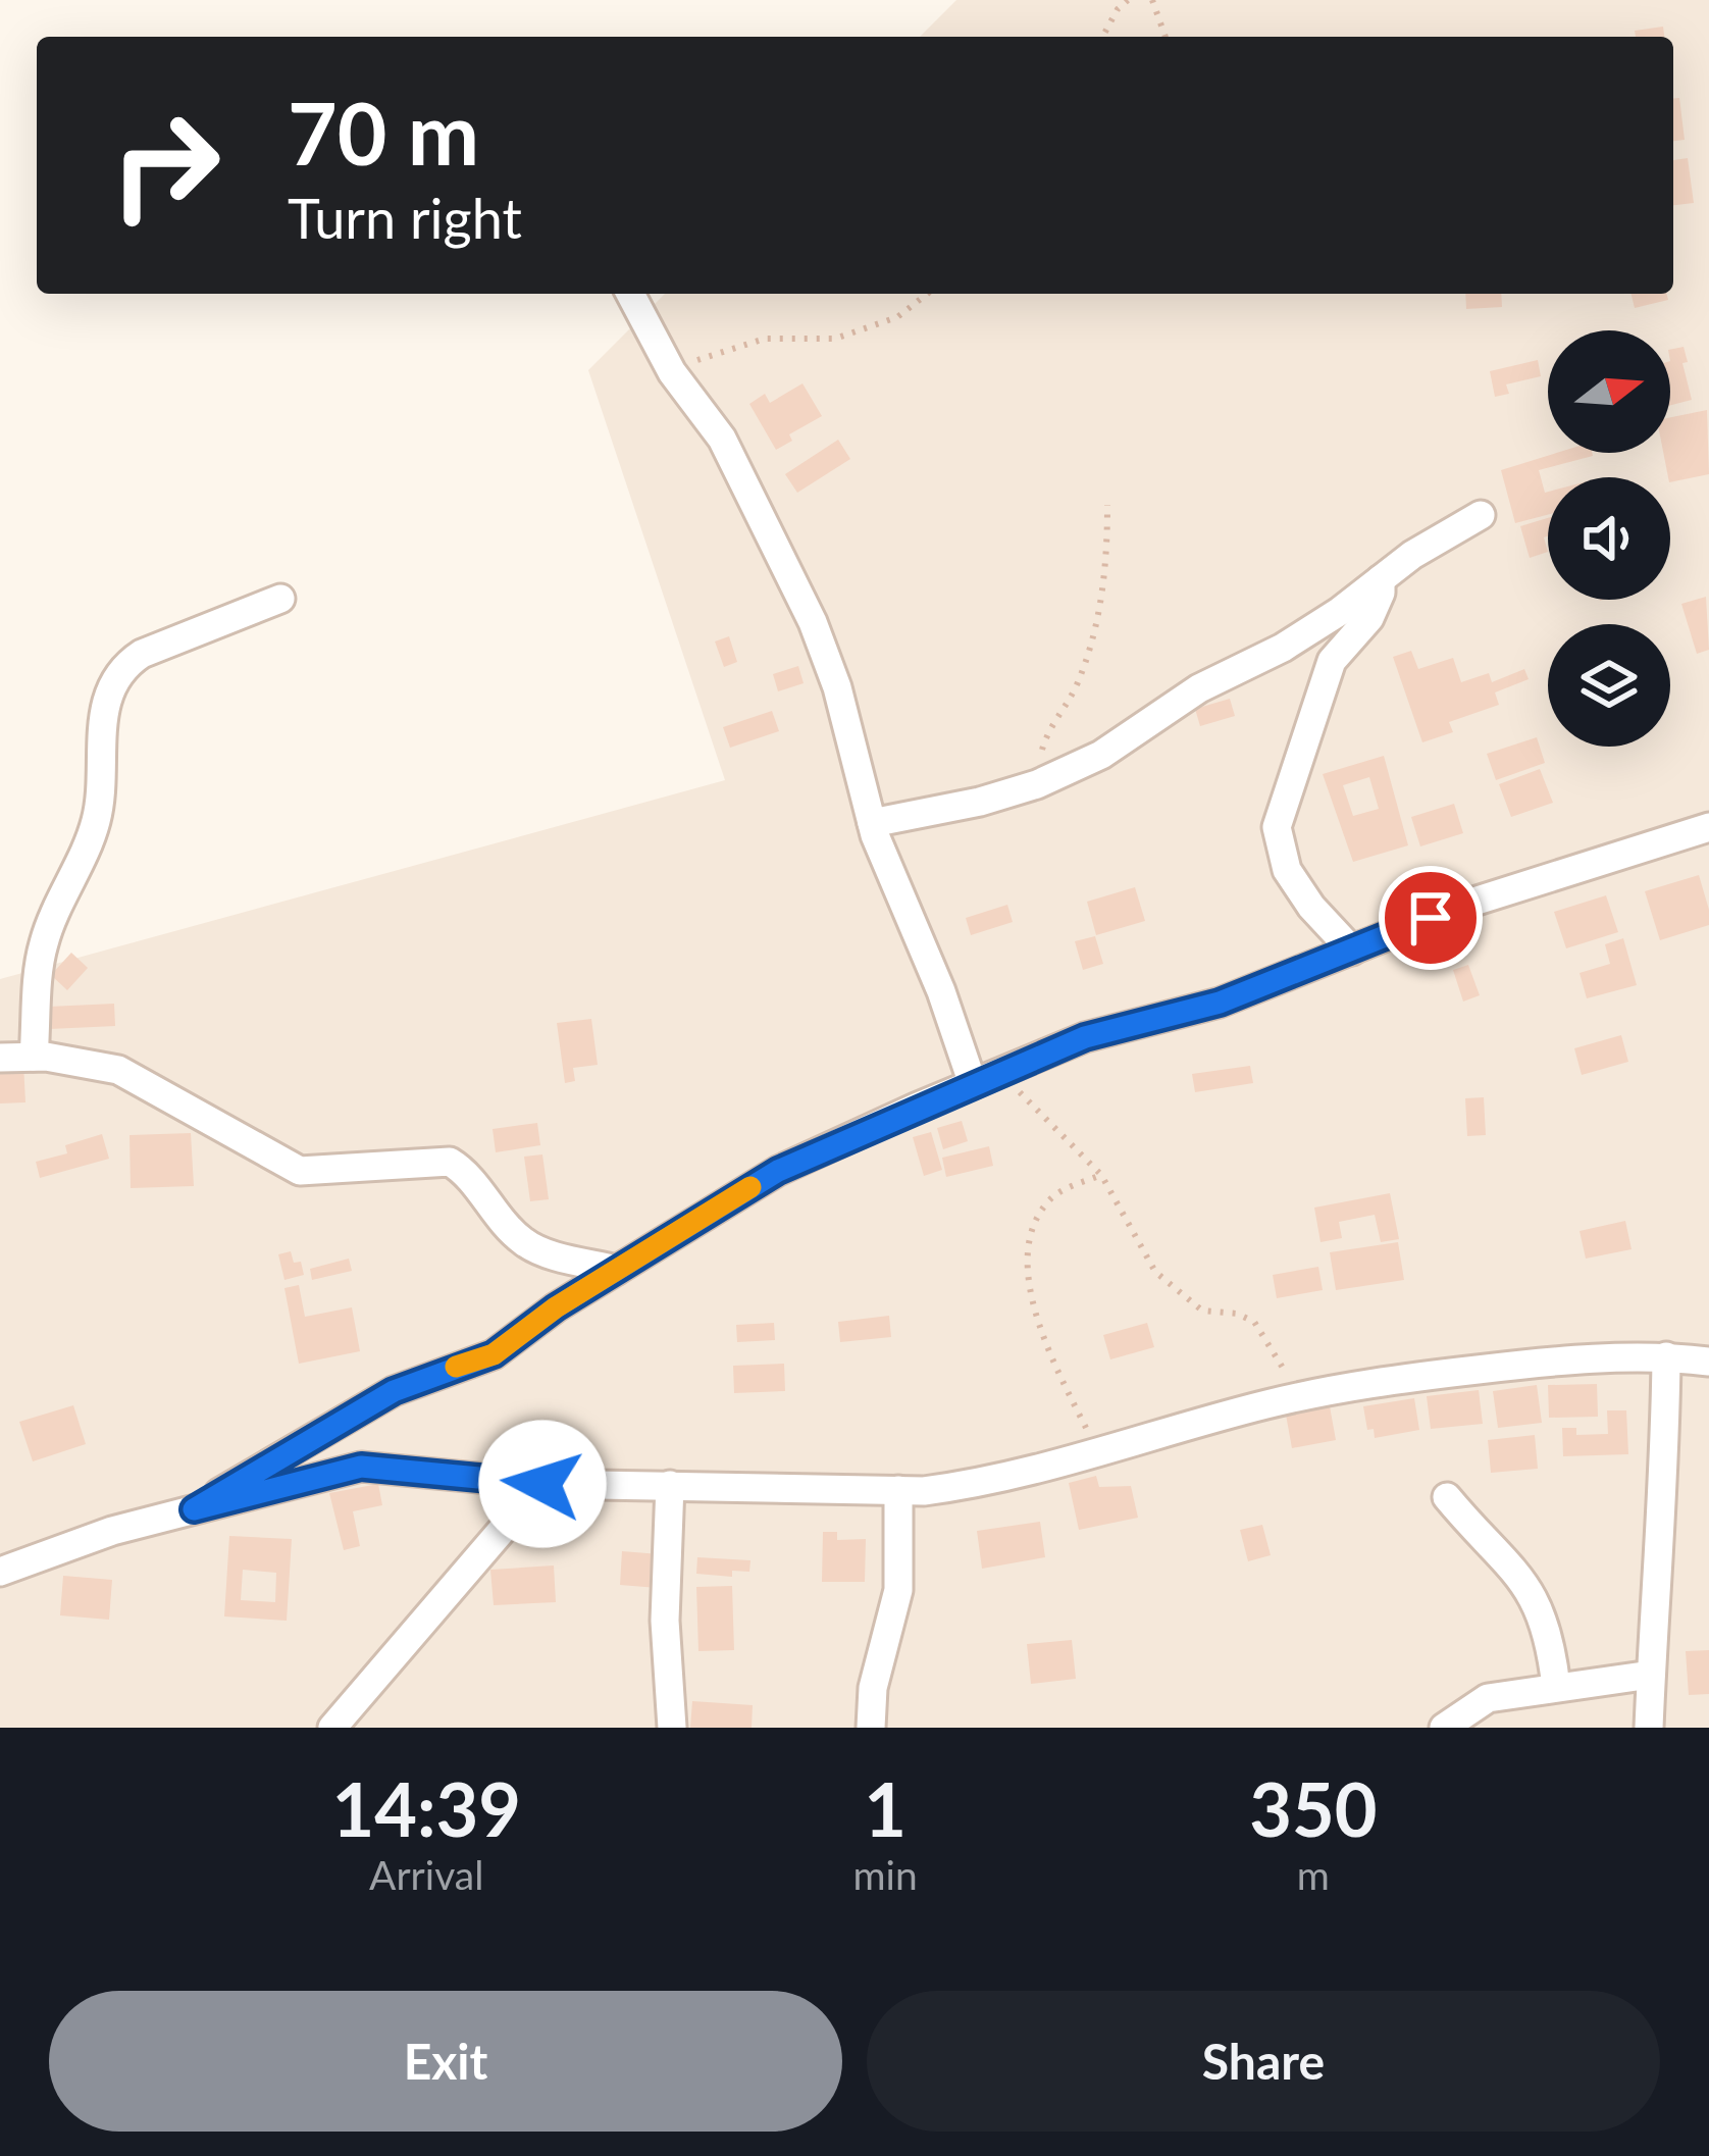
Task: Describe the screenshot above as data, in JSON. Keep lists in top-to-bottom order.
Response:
{
  "north": "right",
  "page": {
    "turn": ["70 m", "Turn right"],
    "eta": [
      "14:39",
      "Arrival",
      "1",
      "min",
      "350",
      "m"
    ],
    "buttons": ["Exit", "Share"]
  }
}
